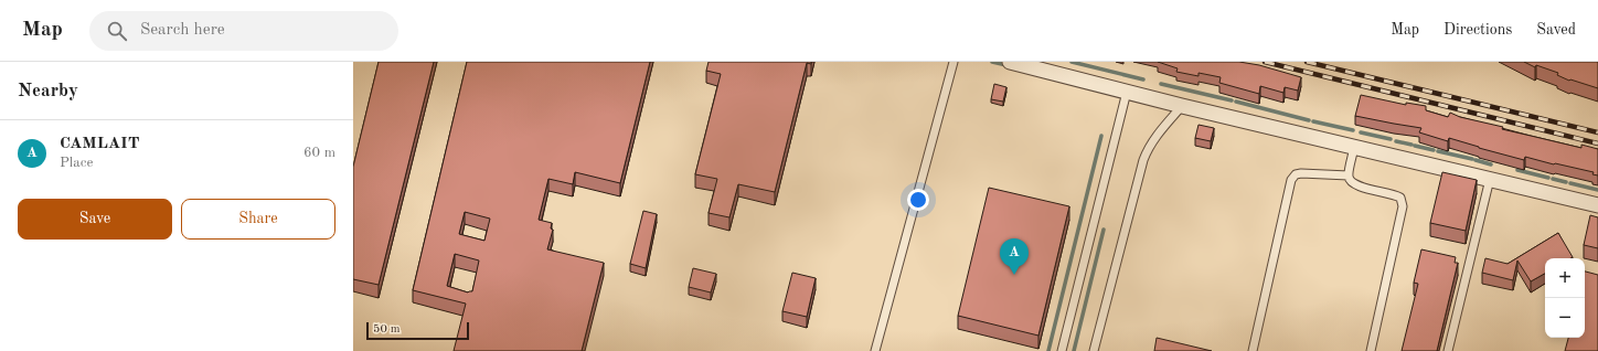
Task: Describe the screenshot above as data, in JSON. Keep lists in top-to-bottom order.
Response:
{
  "scale_bar": "50 m",
  "page": {
    "header": "Map",
    "search": "Search here",
    "nav": ["Map", "Directions", "Saved"],
    "heading": "Nearby",
    "list": [
      {
        "mark": "A",
        "name": "CAMLAIT",
        "note": "Place",
        "value": "60 m"
      }
    ],
    "buttons": ["Save", "Share"],
    "pins": "A",
    "map_buttons": ["+", "−"],
    "scale": "50 m"
  }
}
